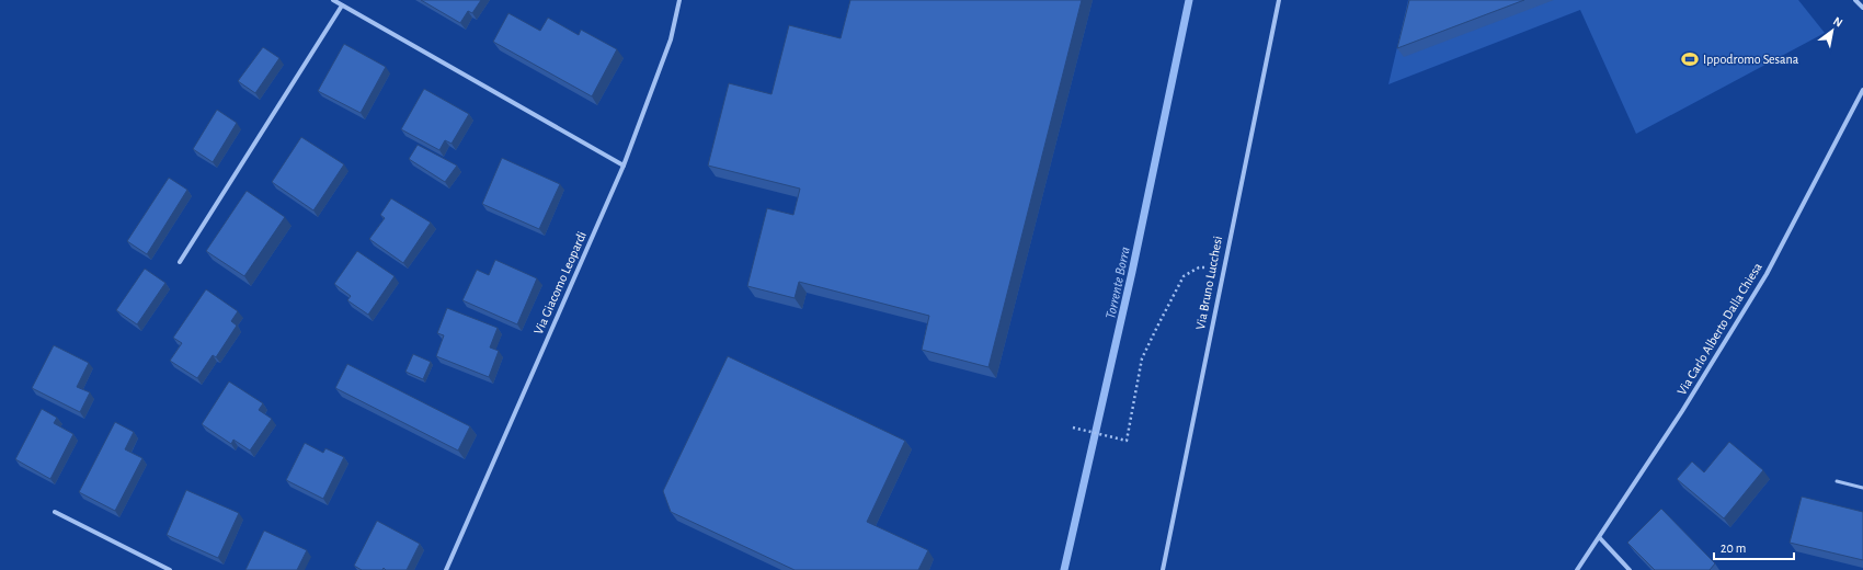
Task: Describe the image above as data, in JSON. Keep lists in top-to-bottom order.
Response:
{
  "streets": {
    "street": ["Via Giacomo Leopardi", "Via Bruno Lucchesi", "Via Carlo Alberto Dalla Chiesa"]
  },
  "water": ["Torrente Borra"],
  "places": {
    "sports": ["Ippodromo Sesana"]
  },
  "scale_bar": "20 m",
  "north": "top right"
}
